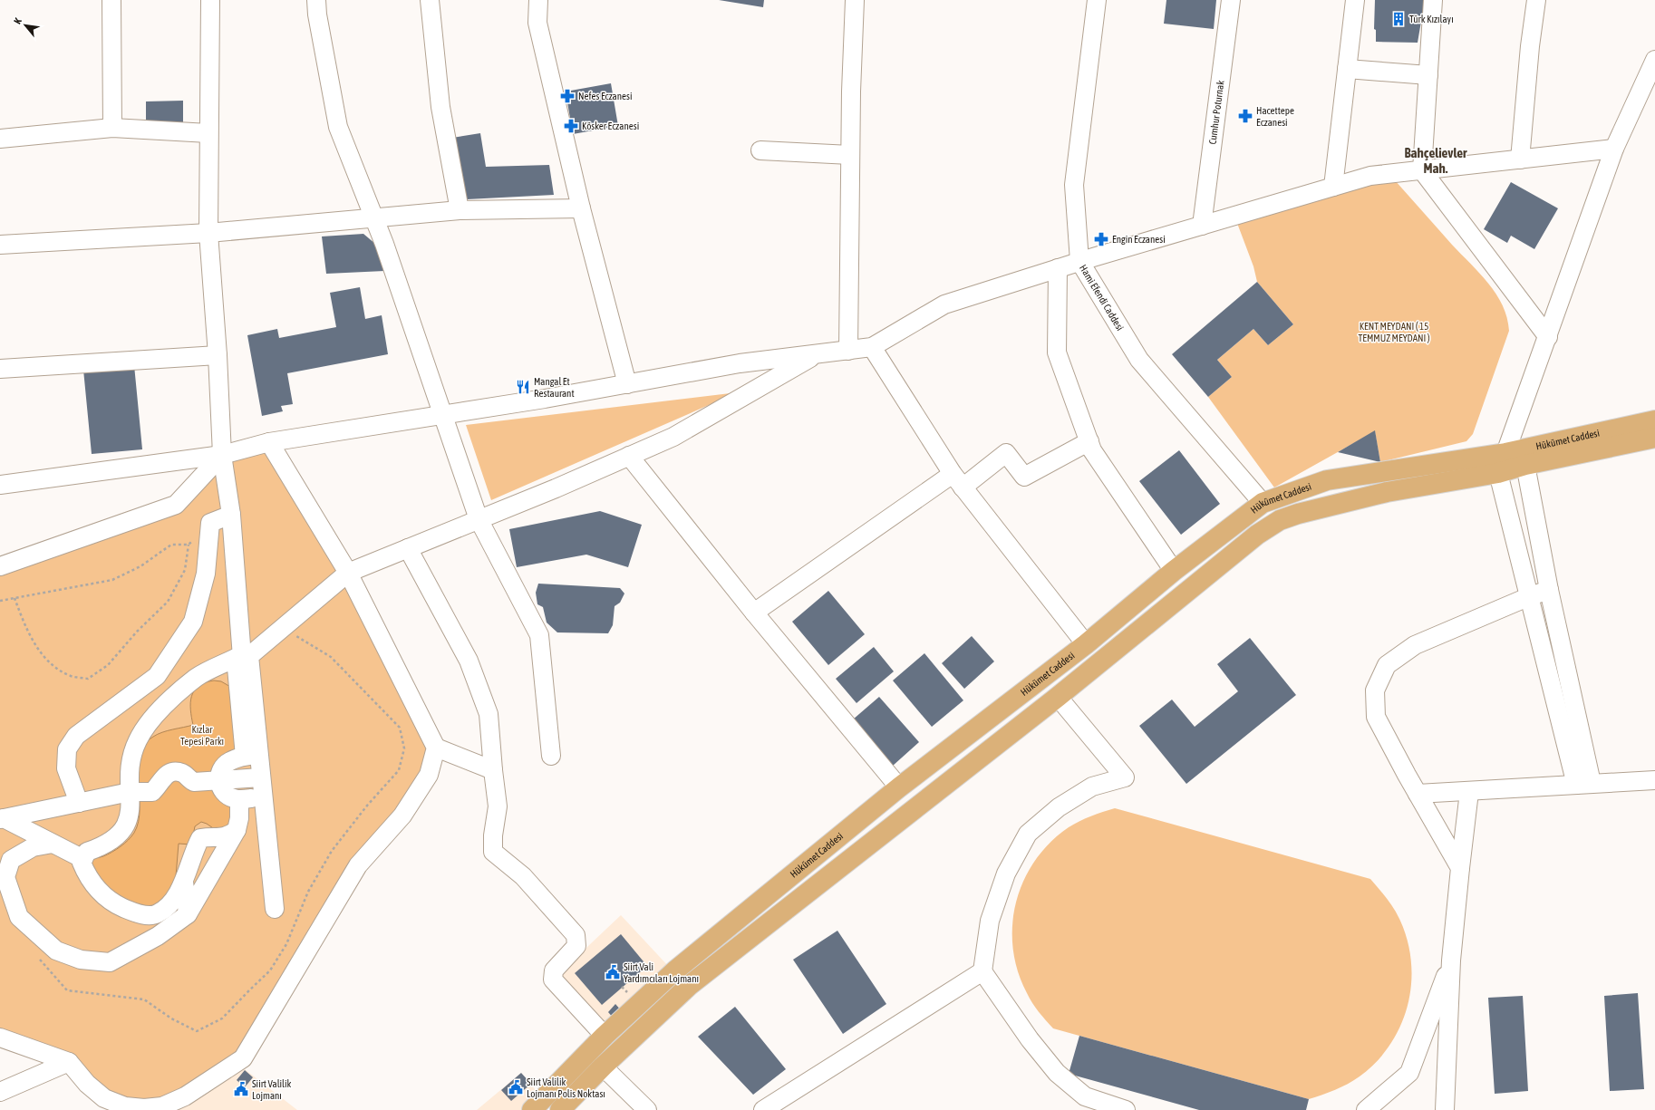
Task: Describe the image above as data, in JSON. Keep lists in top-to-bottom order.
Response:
{
  "streets": {
    "main road": ["Hükümet Caddesi"],
    "street": ["Cumhur Poturnak", "Hami Efendi Caddesi"]
  },
  "crossings": [
    ["Hami Efendi Caddesi", "Hükümet Caddesi"]
  ],
  "districts": ["Bahçelievler Mah."],
  "parks": ["KENT MEYDANI ( 15 TEMMUZ MEYDANI )", "Kızlar Tepesi Parkı"],
  "places": {
    "building": ["Türk Kızılayı"],
    "pharmacy": [
      "Nefes Eczanesi",
      "Hacettepe Eczanesi",
      "Kösker Eczanesi",
      "Engin Eczanesi"
    ],
    "restaurant": ["Mangal Et Restaurant"],
    "public building": ["Siirt Vali Yardımcıları Lojmanı", "Siirt Valilik Lojmanı Polis Noktası", "Siirt Valilik Lojmanı"]
  },
  "north": "top left"
}
